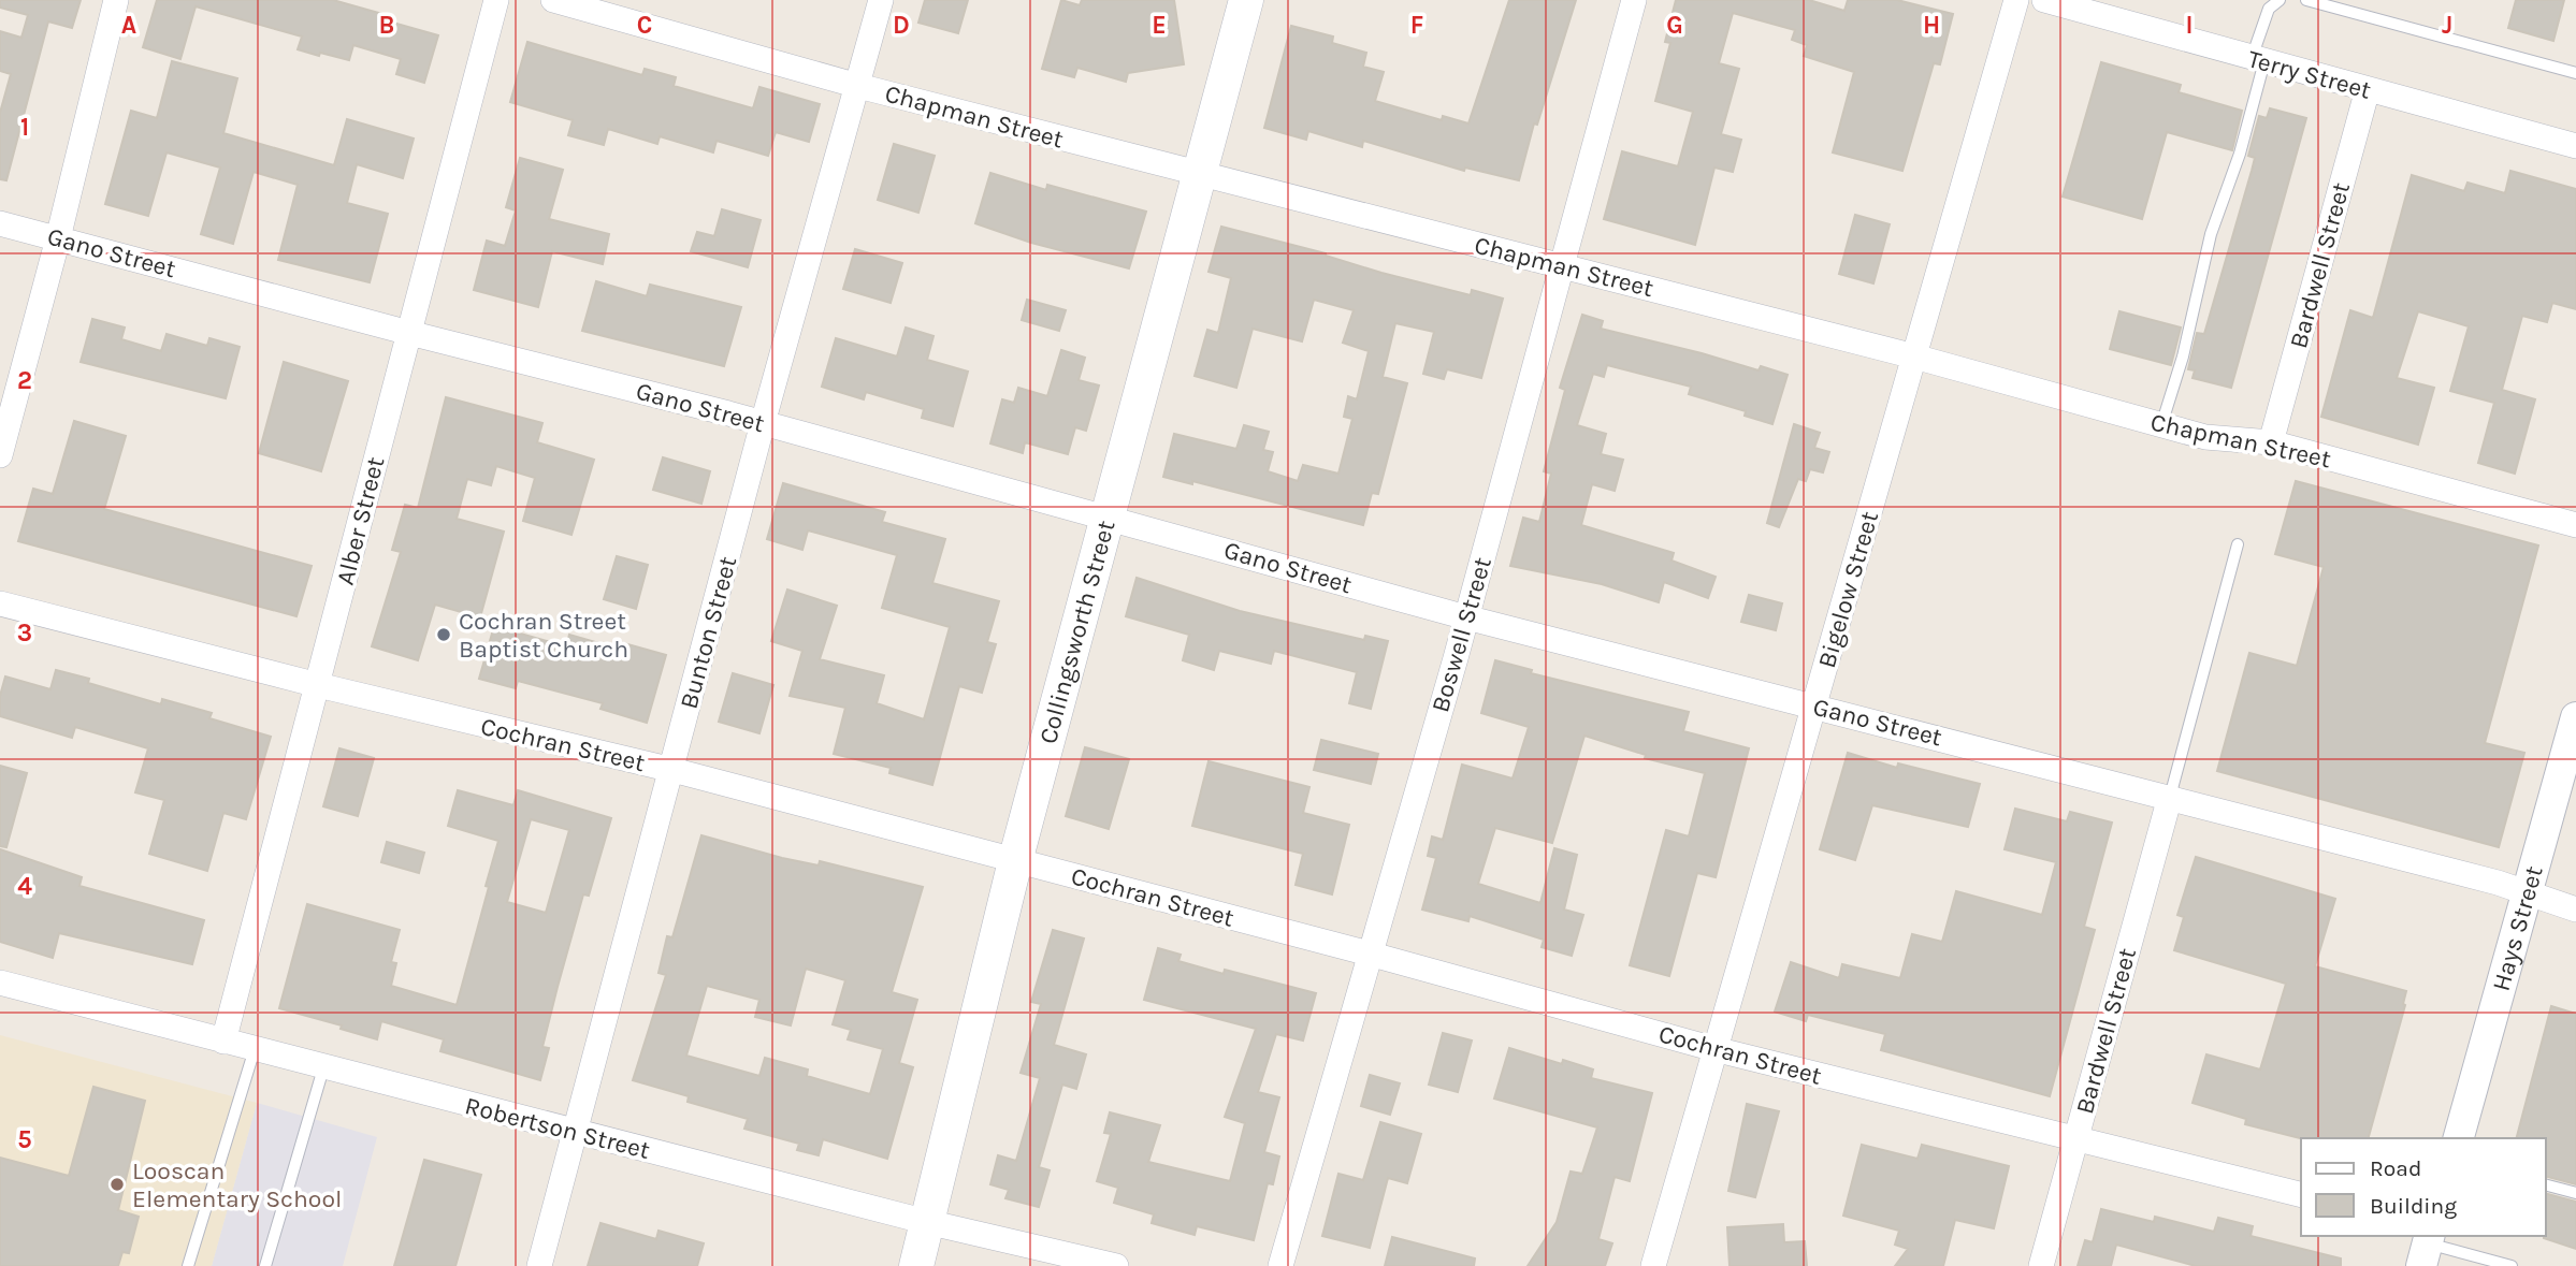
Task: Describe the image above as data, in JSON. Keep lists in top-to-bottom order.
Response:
{
  "streets": {
    "main road": ["Collingsworth Street"],
    "street": [
      "Terry Street",
      "Chapman Street",
      "Gano Street",
      "Bardwell Street",
      "Alber Street",
      "Bigelow Street",
      "Bunton Street",
      "Boswell Street",
      "Cochran Street",
      "Hays Street",
      "Robertson Street"
    ]
  },
  "crossings": [
    ["Terry Street", "Bardwell Street"],
    ["Chapman Street", "Bardwell Street"],
    ["Chapman Street", "Bigelow Street"],
    ["Chapman Street", "Collingsworth Street"],
    ["Chapman Street", "Bunton Street"],
    ["Chapman Street", "Boswell Street"],
    ["Gano Street", "Bardwell Street"],
    ["Gano Street", "Alber Street"],
    ["Gano Street", "Bigelow Street"],
    ["Gano Street", "Collingsworth Street"],
    ["Gano Street", "Bunton Street"],
    ["Gano Street", "Boswell Street"],
    ["Gano Street", "Hays Street"],
    ["Bardwell Street", "Cochran Street"],
    ["Alber Street", "Cochran Street"],
    ["Alber Street", "Robertson Street"],
    ["Bigelow Street", "Cochran Street"],
    ["Collingsworth Street", "Cochran Street"],
    ["Collingsworth Street", "Robertson Street"],
    ["Bunton Street", "Cochran Street"],
    ["Bunton Street", "Robertson Street"],
    ["Boswell Street", "Cochran Street"]
  ],
  "places": ["Cochran Street Baptist Church", "Looscan Elementary School"],
  "legend": ["Road", "Building"],
  "grid": {
    "columns": [
      "A",
      "B",
      "C",
      "D",
      "E",
      "F",
      "G",
      "H",
      "I",
      "J"
    ],
    "rows": [
      "1",
      "2",
      "3",
      "4",
      "5"
    ]
  }
}
